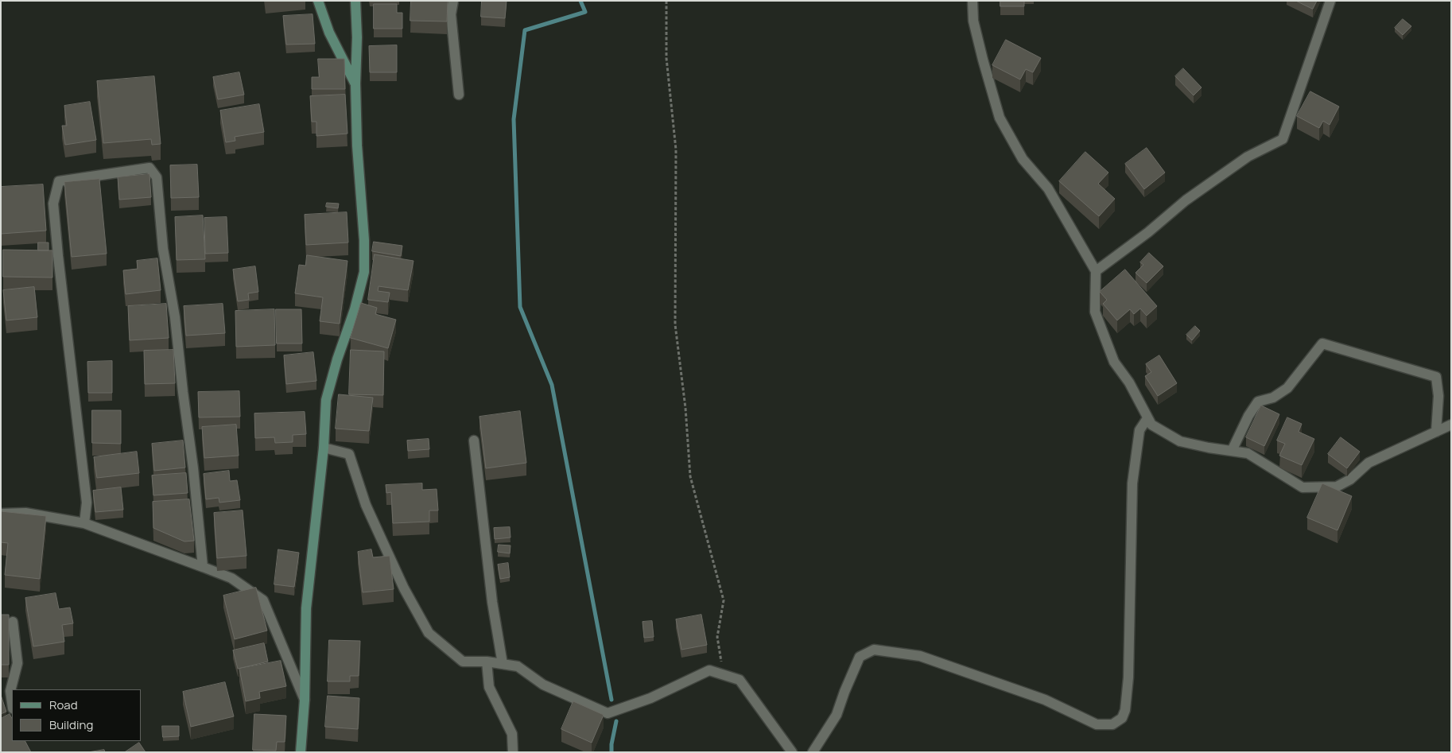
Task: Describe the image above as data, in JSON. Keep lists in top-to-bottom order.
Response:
{
  "legend": ["Road", "Building"]
}
